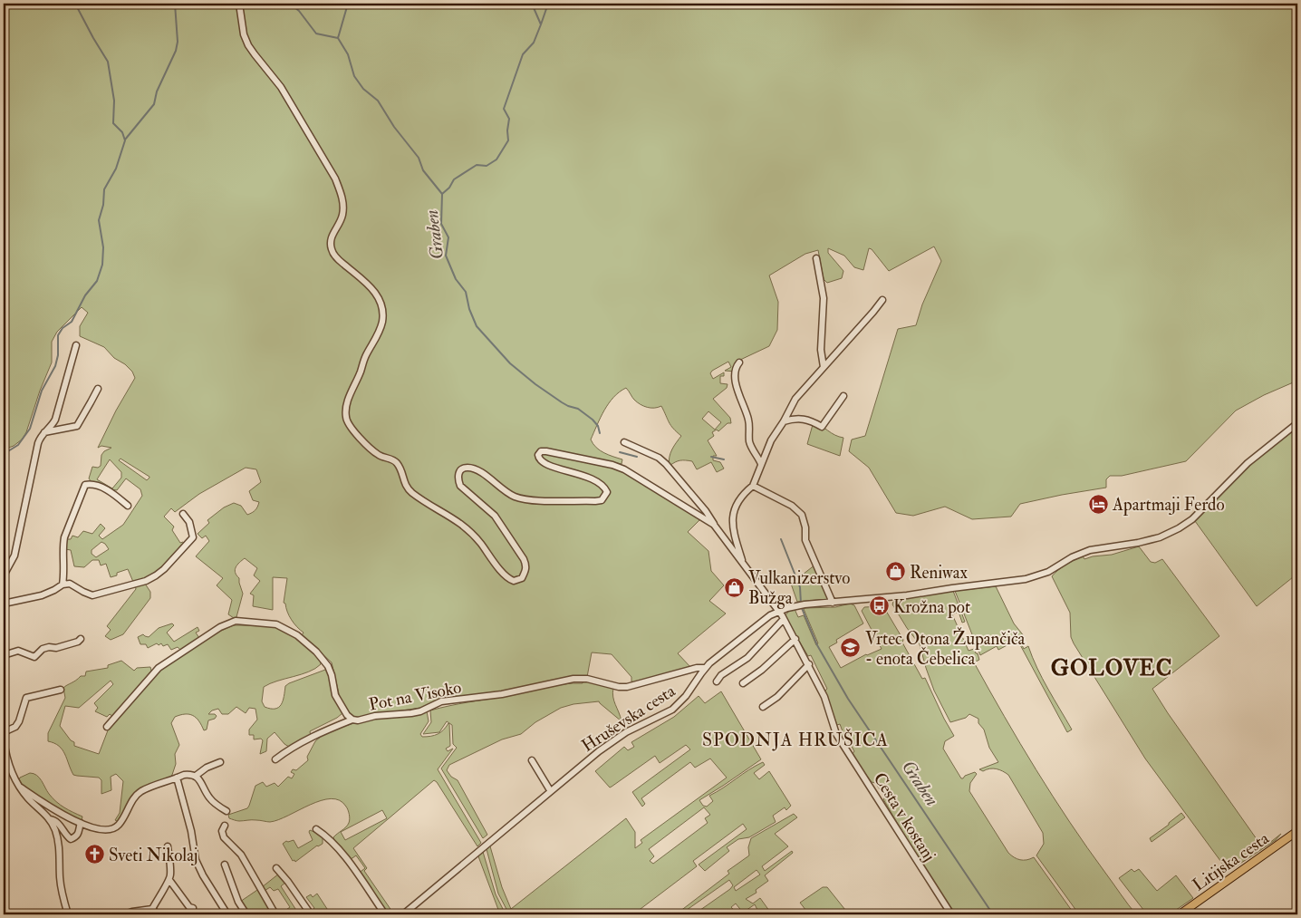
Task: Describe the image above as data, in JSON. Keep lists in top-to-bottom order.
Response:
{
  "streets": {
    "main road": ["Litijska cesta"],
    "street": ["Pot na Visoko", "Hruševska cesta", "Cesta v kostanj"]
  },
  "crossings": [
    ["Pot na Visoko", "Hruševska cesta"],
    ["Hruševska cesta", "Cesta v kostanj"]
  ],
  "districts": ["GOLOVEC", "SPODNJA HRUŠICA"],
  "water": ["Graben"],
  "places": {
    "hotel": ["Apartmaji Ferdo"],
    "shop": ["Reniwax", "Vulkanizerstvo Bužga"],
    "bus stop": ["Krožna pot"],
    "school or university": ["Vrtec Otona Župančiča - enota Čebelica"],
    "church": ["Sveti Nikolaj"]
  }
}
